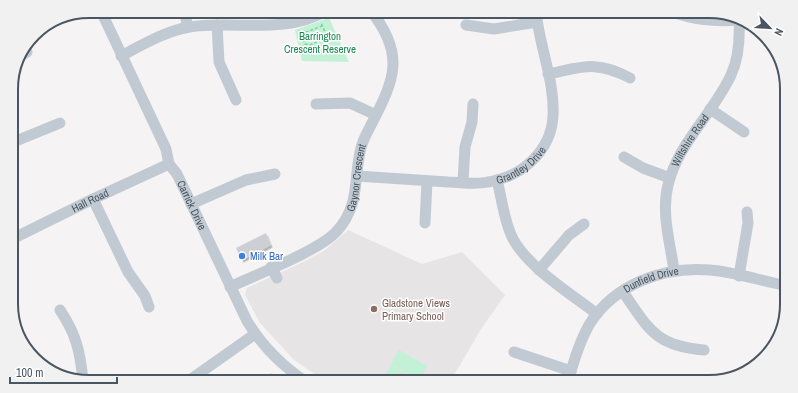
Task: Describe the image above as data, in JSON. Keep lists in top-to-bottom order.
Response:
{
  "streets": {
    "street": [
      "Wiltshire Road",
      "Grantley Drive",
      "Gaynor Crescent",
      "Hall Road",
      "Carrick Drive",
      "Dunfield Drive"
    ]
  },
  "crossings": [
    ["Wiltshire Road", "Dunfield Drive"],
    ["Grantley Drive", "Gaynor Crescent"],
    ["Gaynor Crescent", "Carrick Drive"],
    ["Hall Road", "Carrick Drive"]
  ],
  "parks": ["Barrington Crescent Reserve"],
  "places": ["Milk Bar", "Gladstone Views Primary School"],
  "scale_bar": "100 m",
  "north": "bottom right"
}
